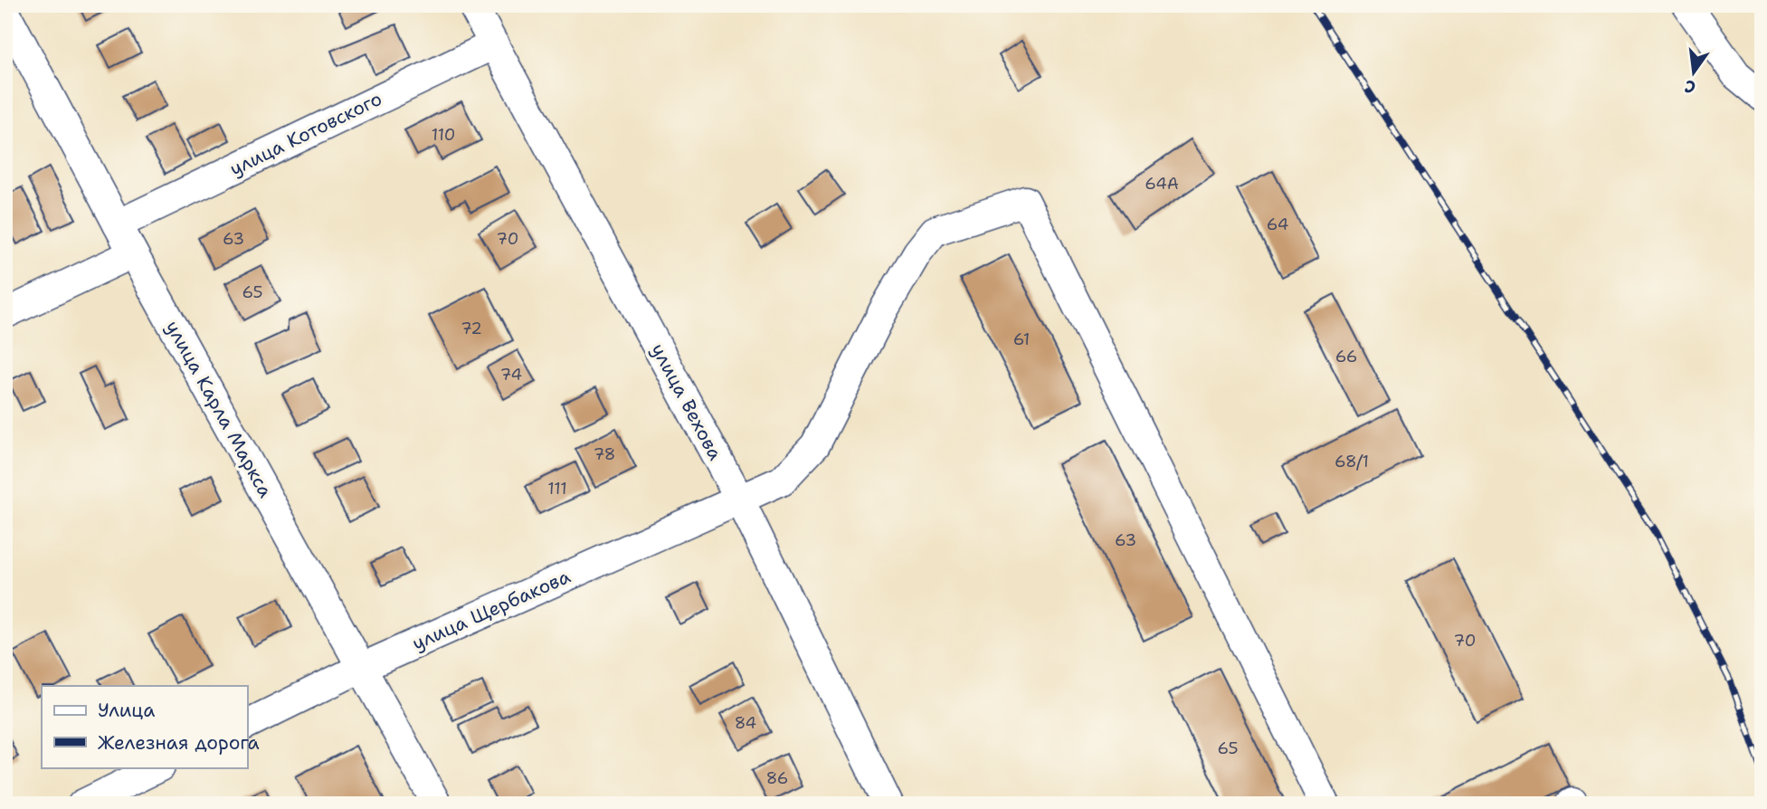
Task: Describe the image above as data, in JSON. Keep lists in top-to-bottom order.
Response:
{
  "streets": {
    "street": [
      "улица Котовского",
      "улица Вехова",
      "улица Карла Маркса",
      "улица Щербакова"
    ]
  },
  "crossings": [
    ["улица Котовского", "улица Вехова"],
    ["улица Котовского", "улица Карла Маркса"],
    ["улица Вехова", "улица Щербакова"],
    ["улица Карла Маркса", "улица Щербакова"]
  ],
  "house_numbers": [
    "110",
    "64А",
    "64",
    "63",
    "70",
    "65",
    "72",
    "61",
    "66",
    "74",
    "78",
    "68/1",
    "111",
    "63",
    "70",
    "84",
    "65",
    "86"
  ],
  "legend": ["Улица", "Железная дорога"],
  "north": "bottom"
}
